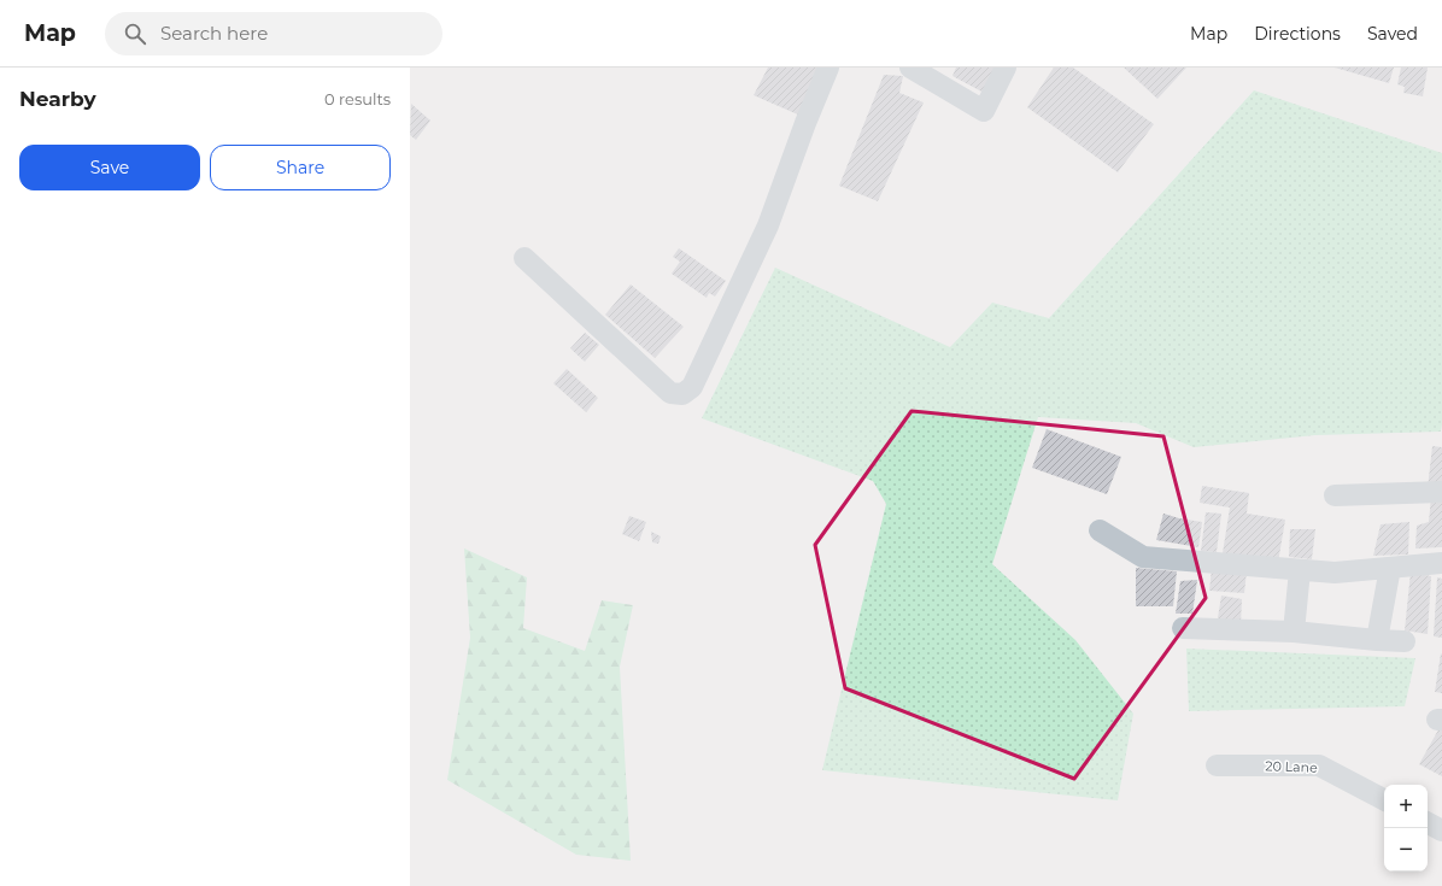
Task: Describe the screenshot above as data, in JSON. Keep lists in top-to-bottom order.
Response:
{
  "streets": {
    "street": ["20 Lane"]
  },
  "page": {
    "header": "Map",
    "search": "Search here",
    "nav": ["Map", "Directions", "Saved"],
    "heading": ["Nearby", "0 results"],
    "buttons": ["Save", "Share"],
    "map_buttons": ["+", "−"]
  }
}
